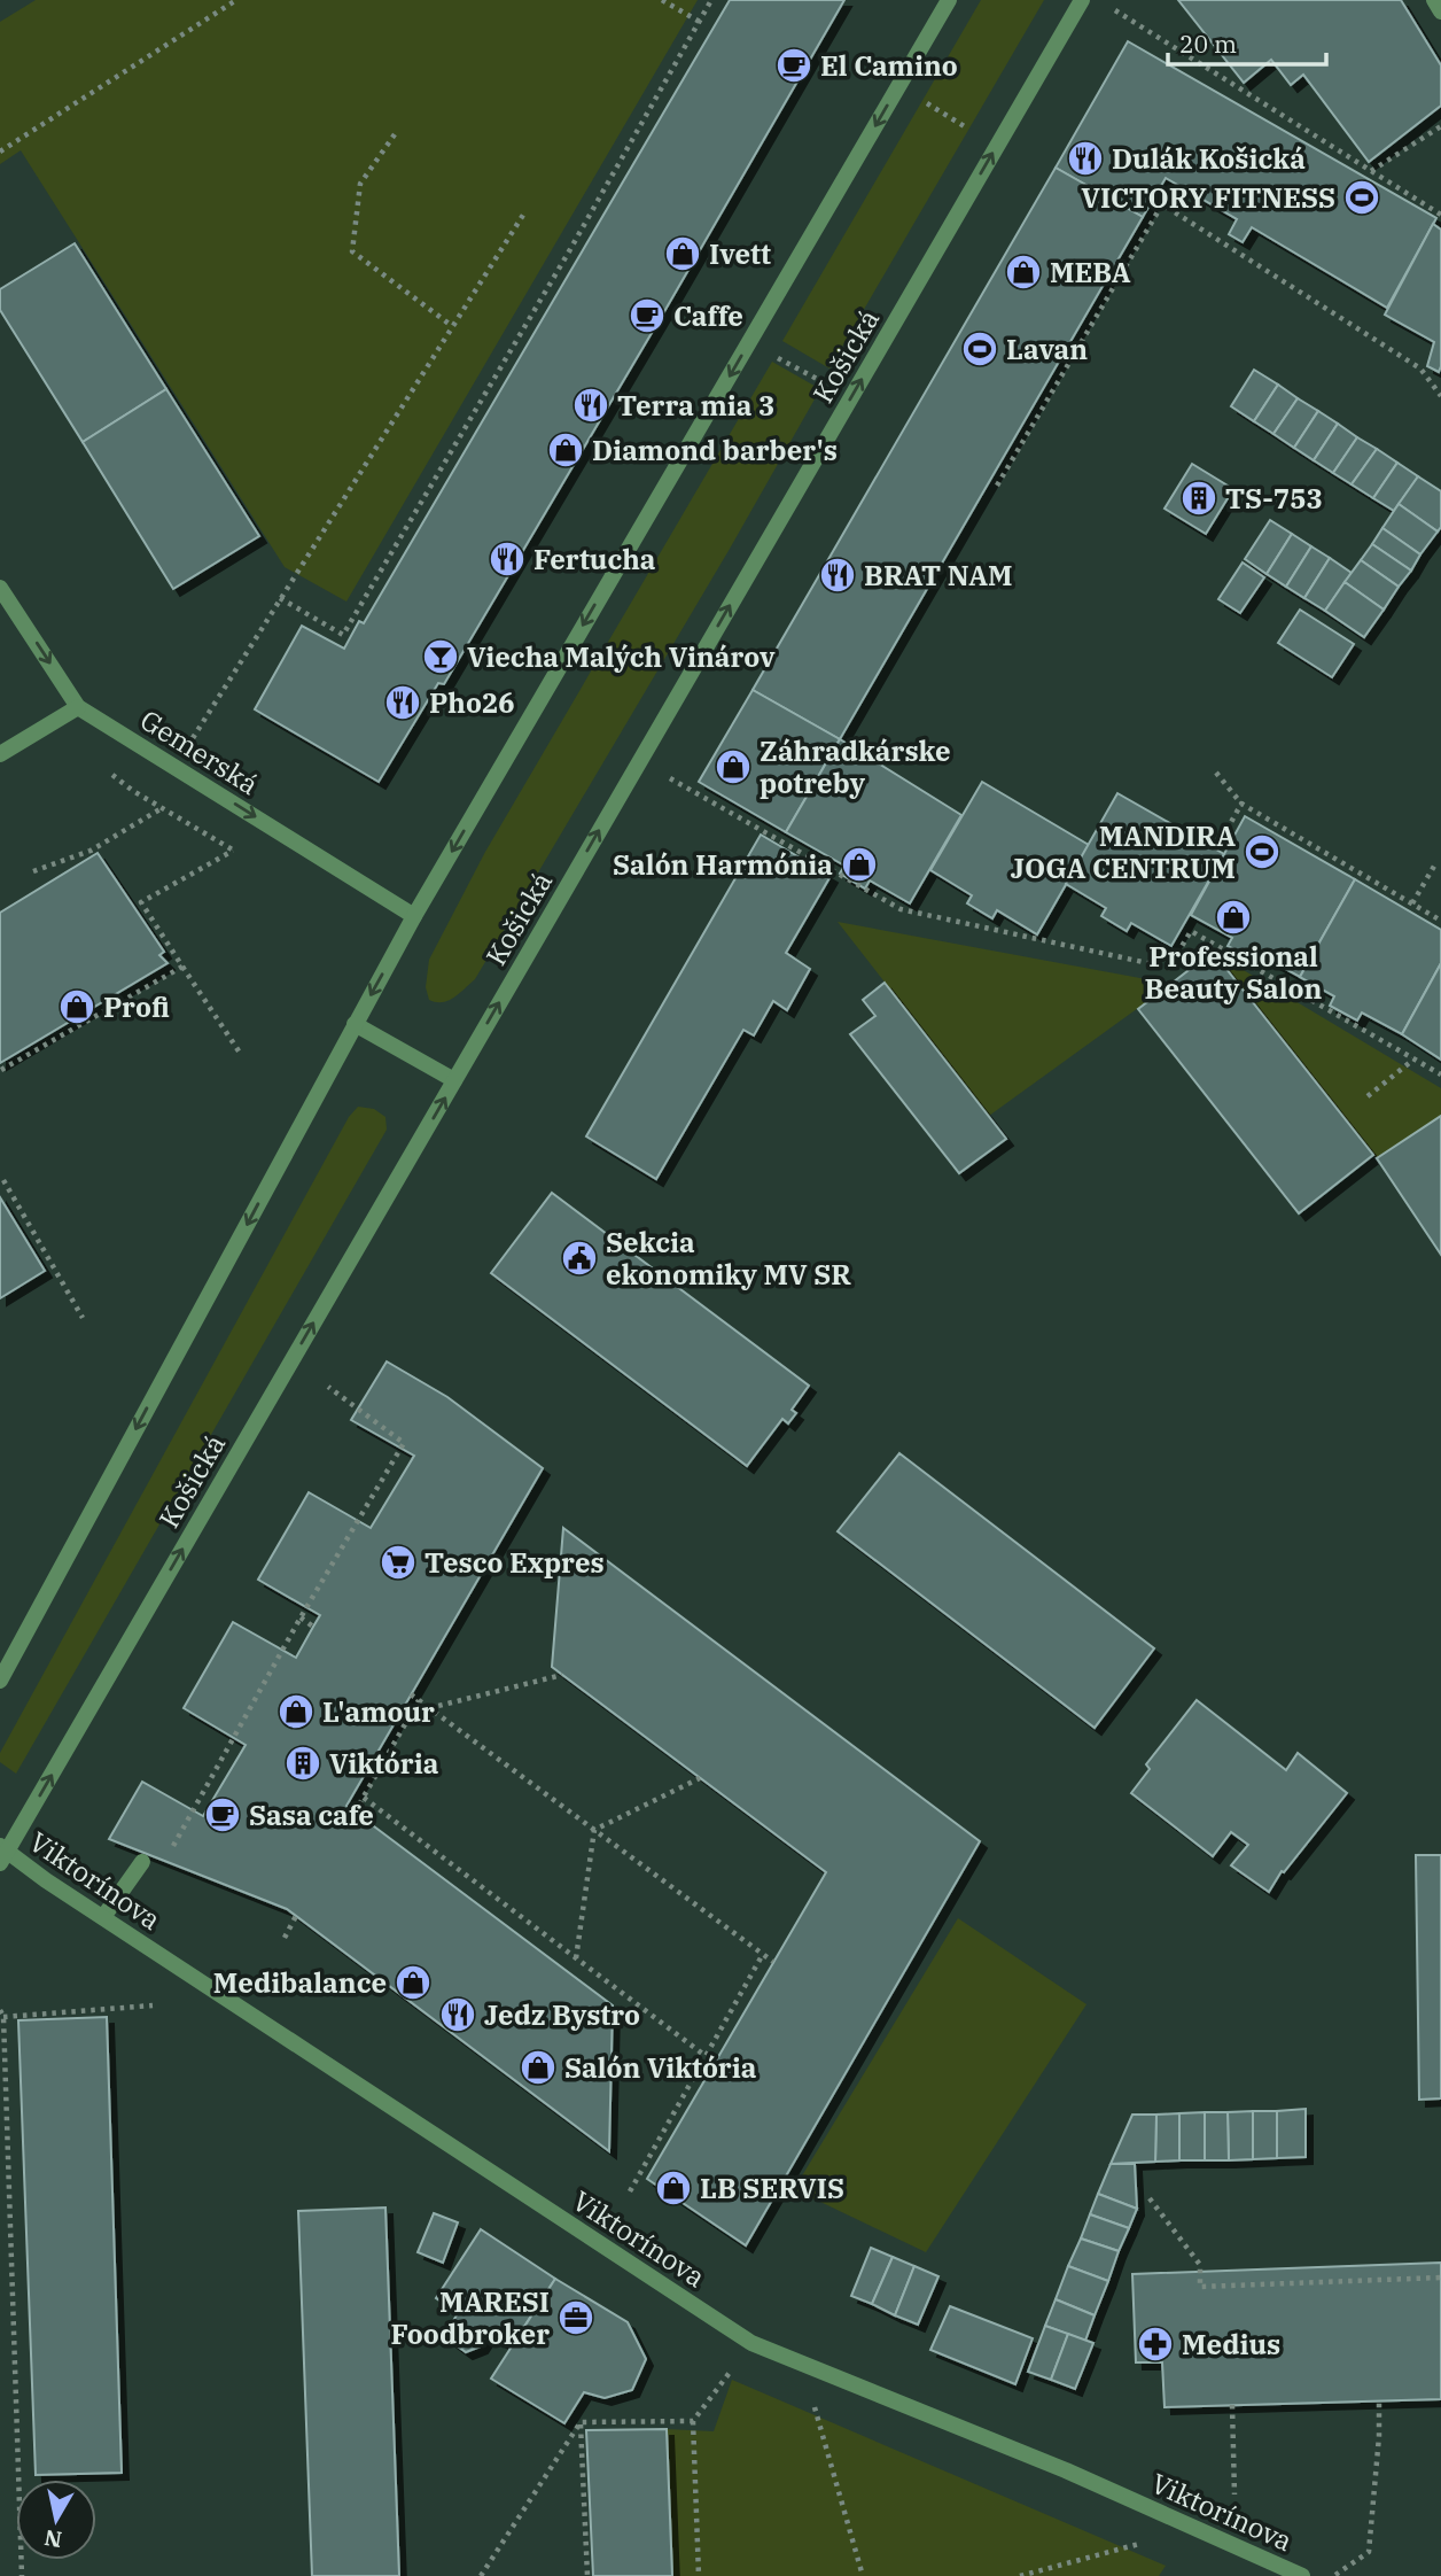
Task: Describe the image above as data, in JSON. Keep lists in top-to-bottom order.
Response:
{
  "streets": {
    "street": ["Košická", "Gemerská", "Viktorínova"]
  },
  "crossings": [
    ["Košická", "Viktorínova"]
  ],
  "one_way": ["Gemerská"],
  "places": {
    "cafe": ["El Camino", "Caffe", "Sasa cafe"],
    "restaurant": [
      "Dulák Košická",
      "Terra mia 3",
      "Fertucha",
      "BRAT NAM",
      "Pho26",
      "Jedz Bystro"
    ],
    "sports": ["VICTORY FITNESS", "Lavan", "MANDIRA JOGA CENTRUM"],
    "shop": [
      "Ivett",
      "MEBA",
      "Diamond barber's",
      "Záhradkárske potreby",
      "Salón Harmónia",
      "Professional Beauty Salon",
      "Profi",
      "L'amour",
      "Medibalance",
      "Salón Viktória",
      "LB SERVIS"
    ],
    "building": ["TS-753", "Viktória"],
    "bar": ["Viecha Malých Vinárov"],
    "public building": ["Sekcia ekonomiky MV SR"],
    "supermarket": ["Tesco Expres"],
    "office": ["MARESI Foodbroker"],
    "pharmacy": ["Medius"]
  },
  "scale_bar": "20 m",
  "north": "bottom"
}
